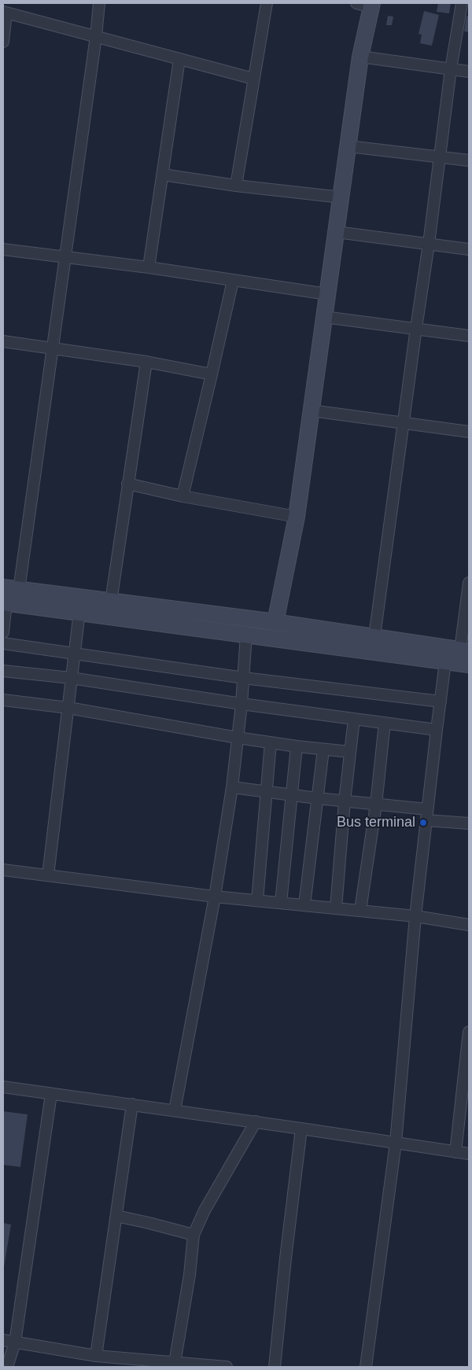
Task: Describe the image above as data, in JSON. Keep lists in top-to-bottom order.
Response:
{
  "places": ["Bus terminal"]
}
